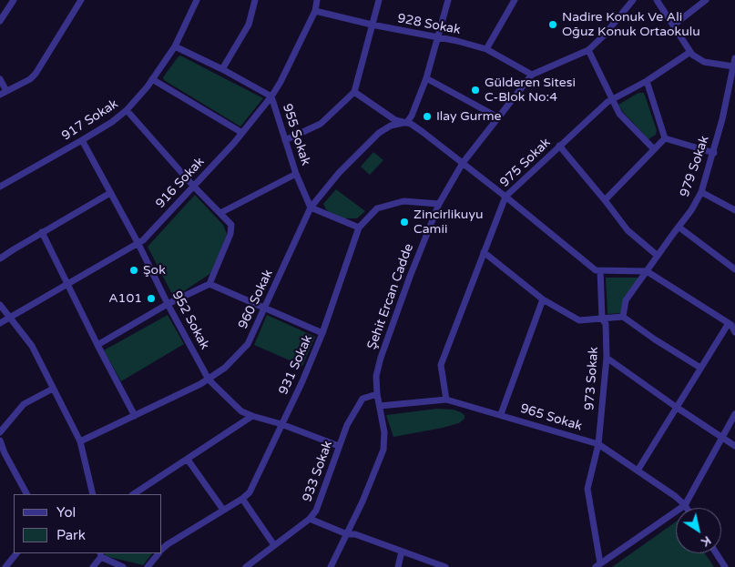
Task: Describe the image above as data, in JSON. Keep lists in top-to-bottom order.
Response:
{
  "streets": {
    "street": [
      "928 Sokak",
      "917 Sokak",
      "955 Sokak",
      "975 Sokak",
      "979 Sokak",
      "916 Sokak",
      "Şehit Ercan Cadde",
      "960 Sokak",
      "952 Sokak",
      "931 Sokak",
      "973 Sokak",
      "965 Sokak",
      "933 Sokak"
    ]
  },
  "crossings": [
    ["928 Sokak", "916 Sokak"],
    ["928 Sokak", "Şehit Ercan Cadde"],
    ["917 Sokak", "955 Sokak"],
    ["917 Sokak", "952 Sokak"],
    ["955 Sokak", "916 Sokak"],
    ["955 Sokak", "960 Sokak"],
    ["975 Sokak", "965 Sokak"],
    ["916 Sokak", "952 Sokak"],
    ["Şehit Ercan Cadde", "931 Sokak"],
    ["Şehit Ercan Cadde", "965 Sokak"],
    ["Şehit Ercan Cadde", "933 Sokak"],
    ["960 Sokak", "952 Sokak"],
    ["952 Sokak", "931 Sokak"],
    ["952 Sokak", "933 Sokak"],
    ["973 Sokak", "965 Sokak"]
  ],
  "places": [
    "Nadire Konuk Ve Ali Oğuz Konuk Ortaokulu",
    "Gülderen Sitesi C-Blok No:4",
    "Ilay Gurme",
    "Zincirlikuyu Camii",
    "Şok",
    "A101"
  ],
  "legend": ["Yol", "Park"],
  "north": "bottom right"
}
